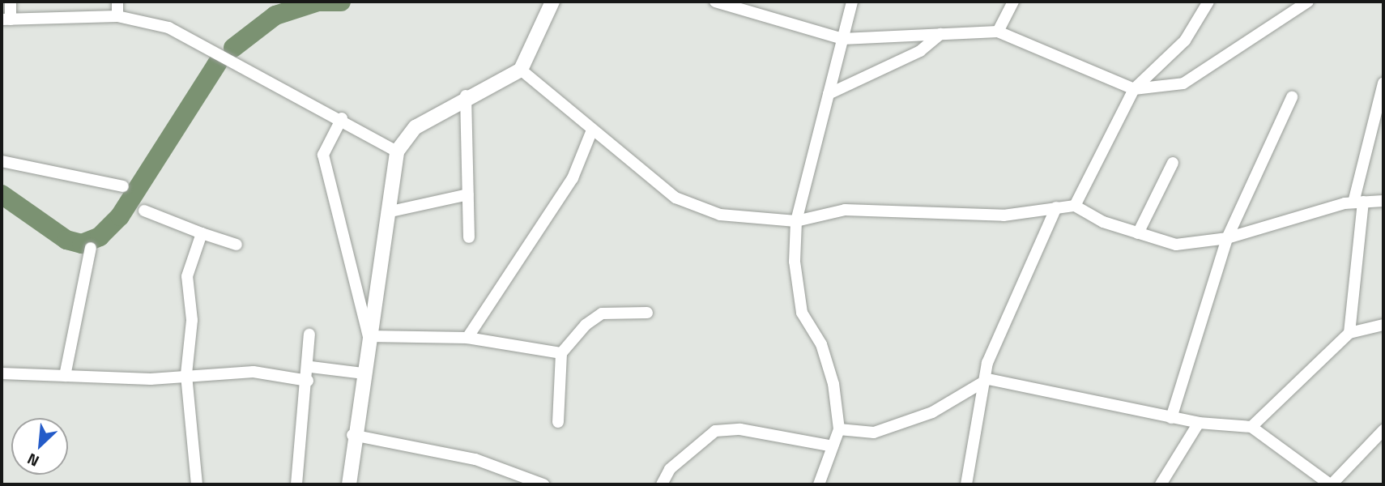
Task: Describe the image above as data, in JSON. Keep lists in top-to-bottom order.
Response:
{
  "north": "bottom left"
}
